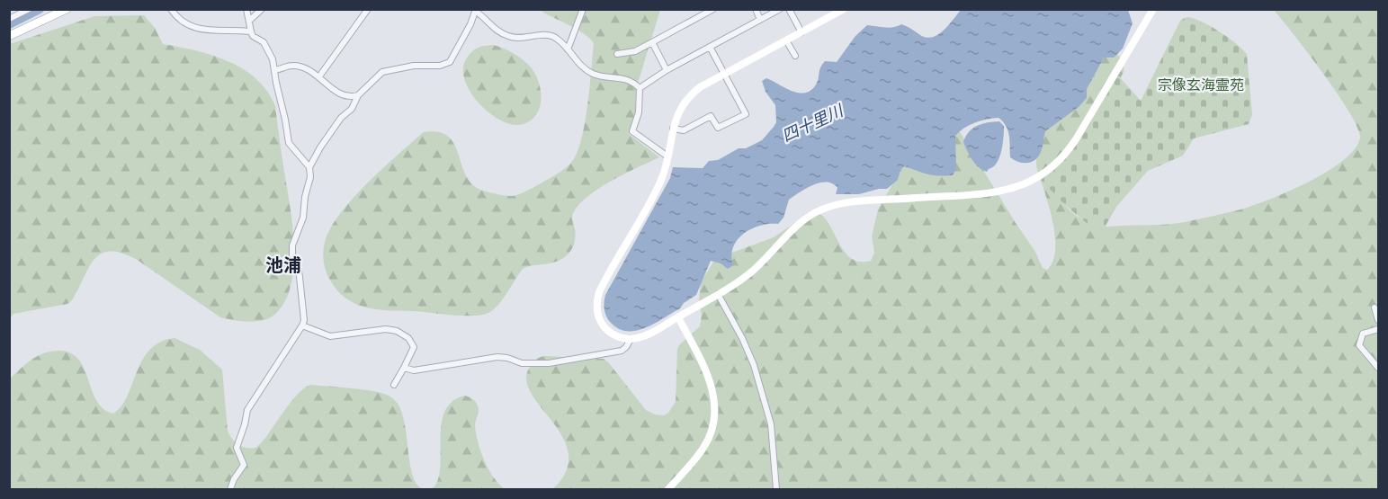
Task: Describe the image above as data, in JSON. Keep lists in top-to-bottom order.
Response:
{
  "districts": ["池浦"],
  "water": ["四十里川"],
  "parks": ["宗像玄海霊苑"]
}
